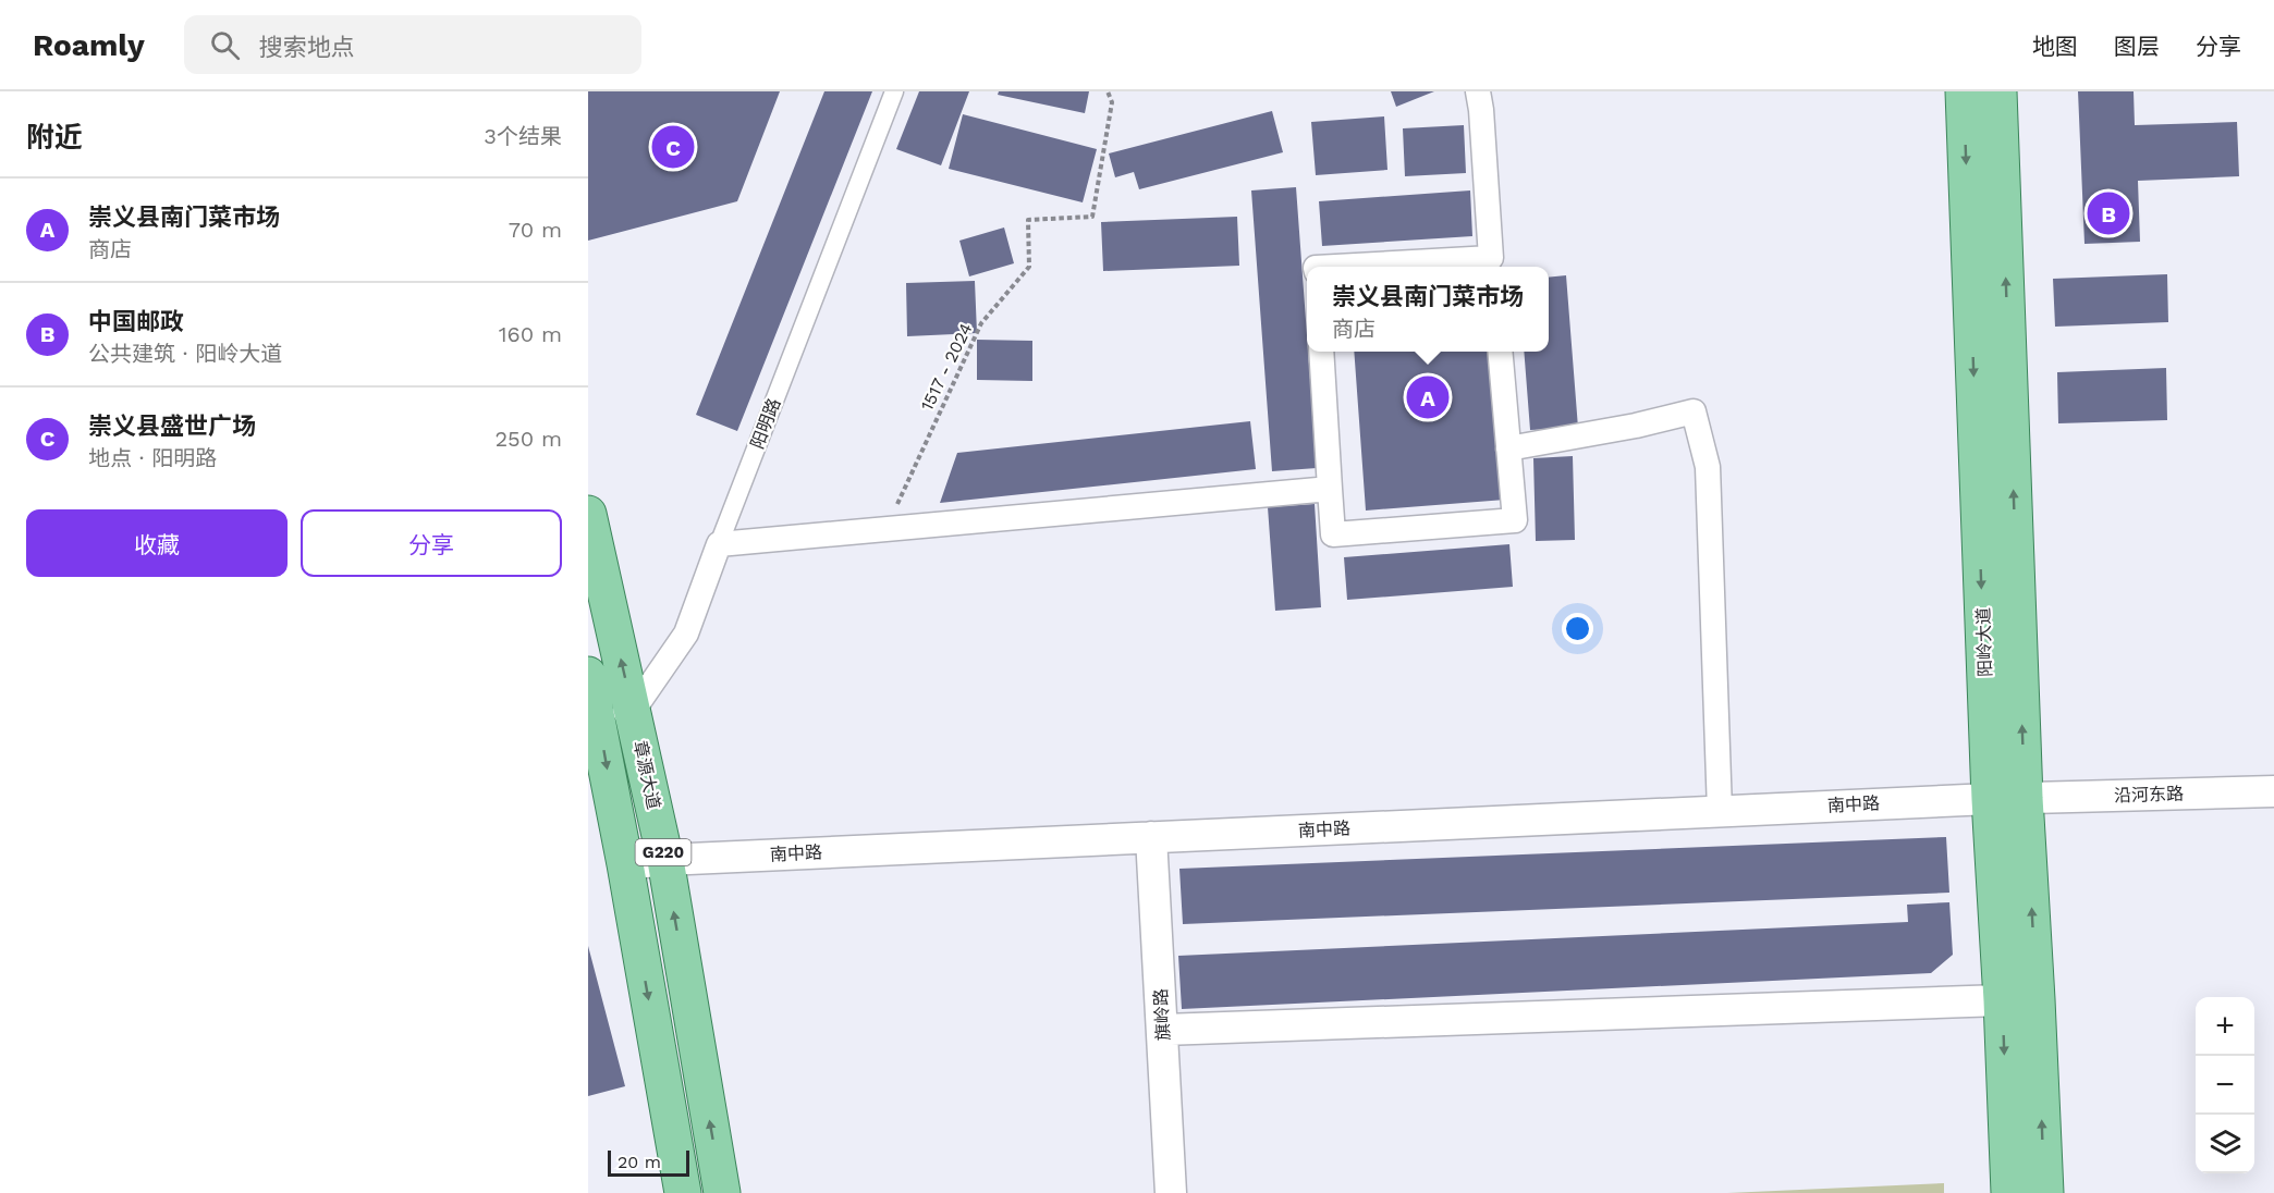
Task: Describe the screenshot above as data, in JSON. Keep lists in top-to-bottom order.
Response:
{
  "streets": {
    "main road": ["阳岭大道", "章源大道", "G220"],
    "street": [
      "阳明路",
      "沿河东路",
      "南中路",
      "旗岭路"
    ],
    "path": ["1517 - 2024"]
  },
  "crossings": [
    ["阳明路", "章源大道"],
    ["阳岭大道", "沿河东路"],
    ["阳岭大道", "南中路"],
    ["章源大道", "南中路"],
    ["沿河东路", "南中路"],
    ["南中路", "旗岭路"]
  ],
  "scale_bar": "20 m",
  "page": {
    "header": "Roamly",
    "search": "搜索地点",
    "nav": ["地图", "图层", "分享"],
    "heading": ["附近", "3个结果"],
    "pins": ["C", "B", "A"],
    "list": [
      {
        "mark": "A",
        "name": "崇义县南门菜市场",
        "note": "商店",
        "value": "70 m"
      },
      {
        "mark": "B",
        "name": "中国邮政",
        "note": "公共建筑 · 阳岭大道",
        "value": "160 m"
      },
      {
        "mark": "C",
        "name": "崇义县盛世广场",
        "note": "地点 · 阳明路",
        "value": "250 m"
      }
    ],
    "popup": ["崇义县南门菜市场", "商店"],
    "buttons": ["收藏", "分享"],
    "map_buttons": ["+", "−"],
    "scale": "20 m"
  }
}
